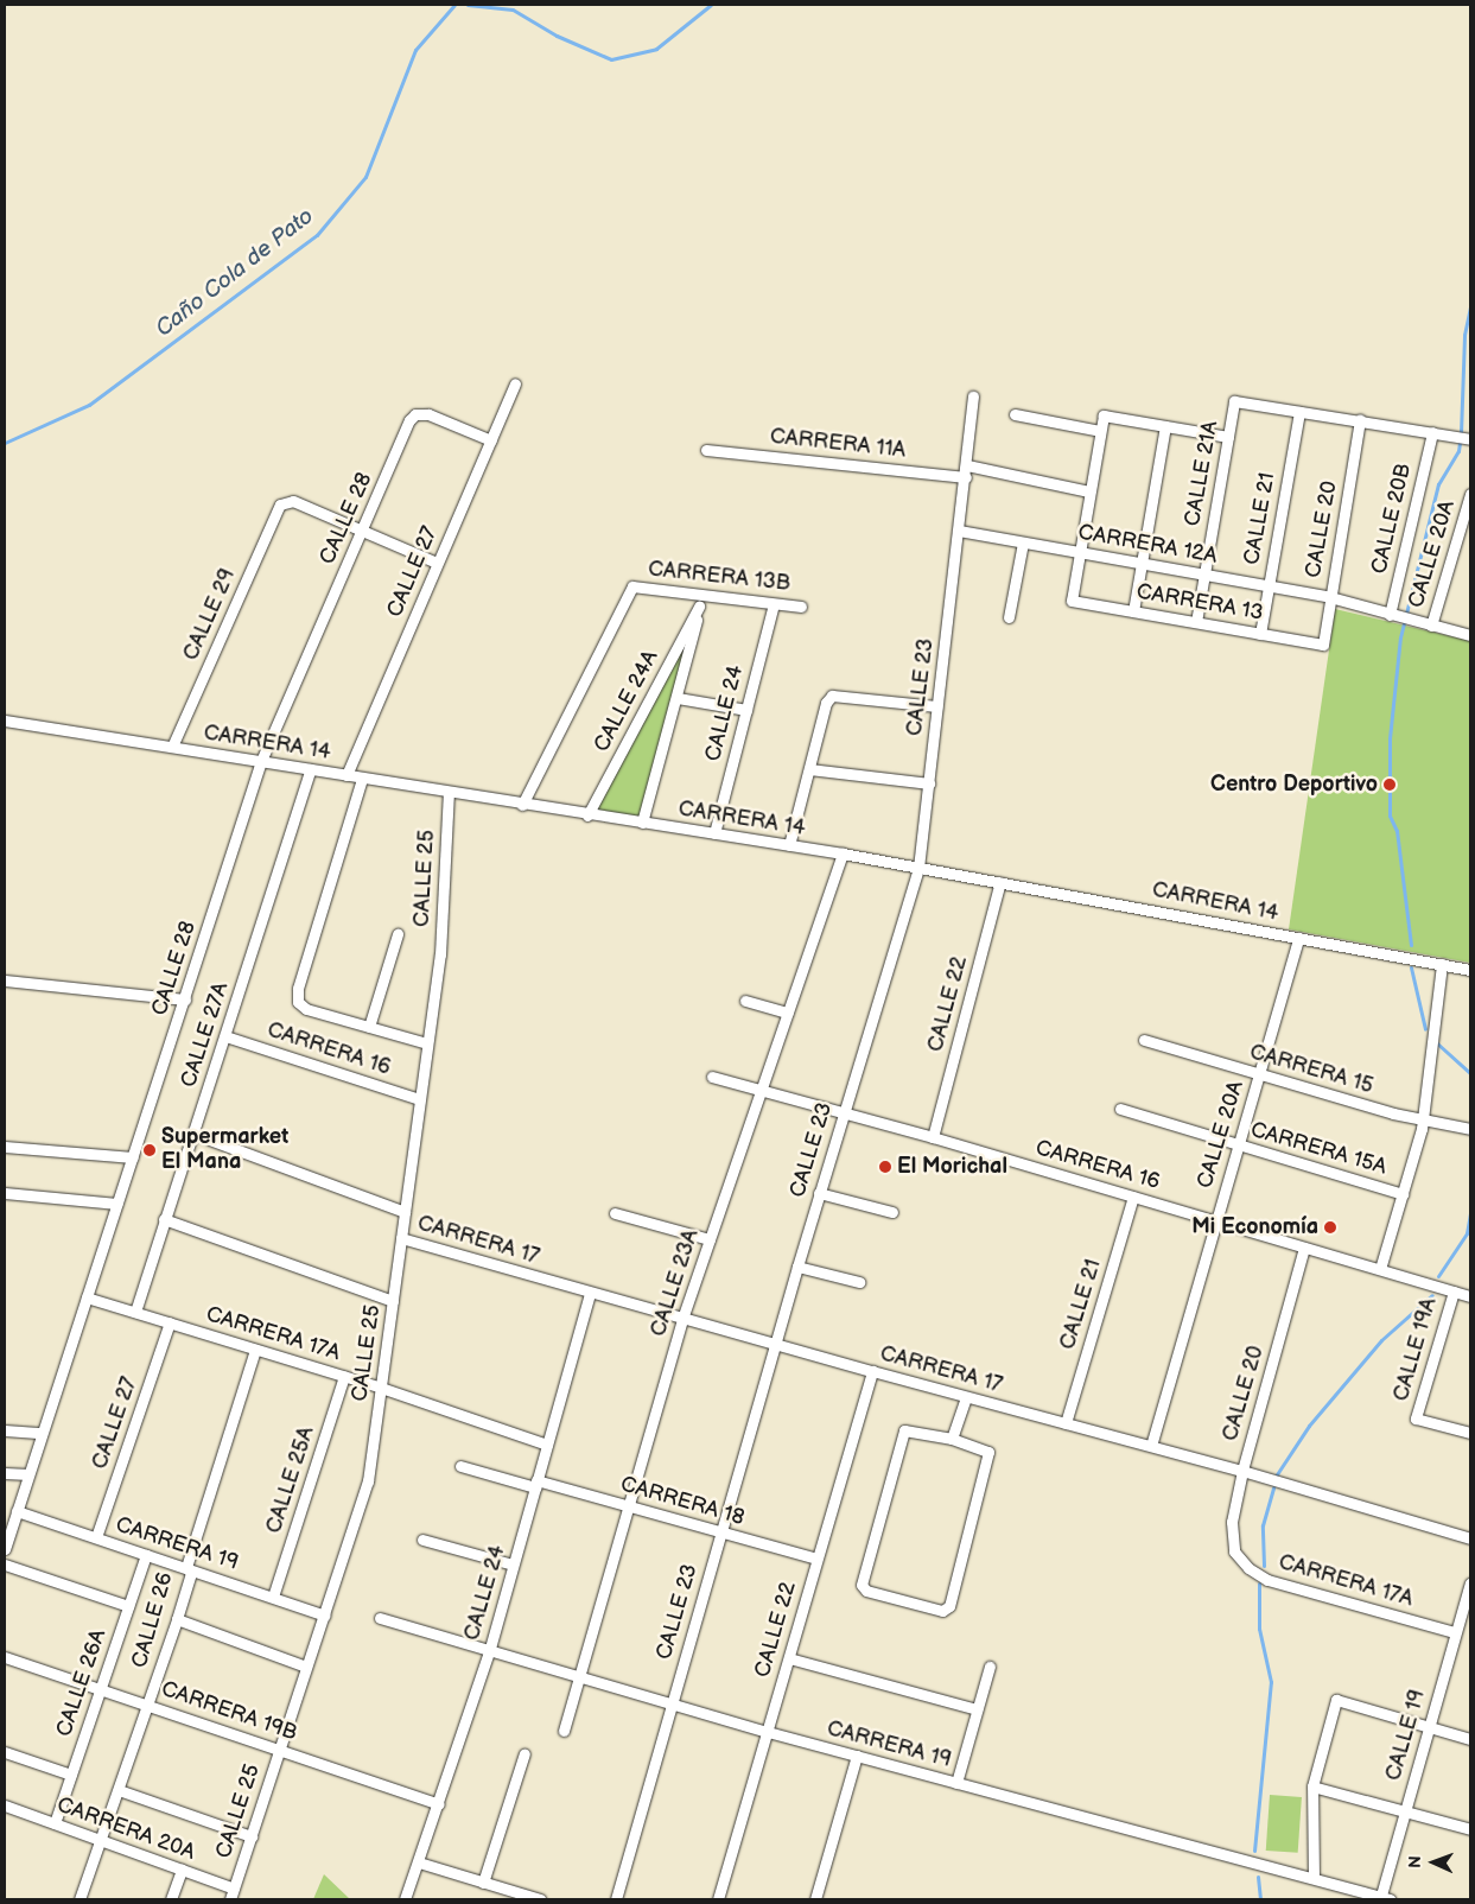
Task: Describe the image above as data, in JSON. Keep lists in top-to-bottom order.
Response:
{
  "streets": {
    "street": [
      "CARRERA 11A",
      "CALLE 21A",
      "CALLE 28",
      "CALLE 21",
      "CALLE 20B",
      "CALLE 20",
      "CARRERA 12A",
      "CALLE 20A",
      "CALLE 27",
      "CARRERA 13B",
      "CARRERA 13",
      "CALLE 29",
      "CALLE 23",
      "CALLE 24A",
      "CALLE 24",
      "CARRERA 14",
      "CALLE 25",
      "CALLE 22",
      "CALLE 27A",
      "CARRERA 16",
      "CARRERA 15",
      "CARRERA 15A",
      "CARRERA 17",
      "CALLE 23A",
      "CARRERA 17A",
      "CALLE 19A",
      "CALLE 25A",
      "CARRERA 18",
      "CARRERA 19",
      "CALLE 26",
      "CALLE 26A",
      "CARRERA 19B",
      "CALLE 19",
      "CARRERA 20A"
    ]
  },
  "crossings": [
    ["CARRERA 11A", "CALLE 23"],
    ["CALLE 21A", "CALLE 21"],
    ["CALLE 21A", "CARRERA 12A"],
    ["CALLE 21A", "CARRERA 13"],
    ["CALLE 28", "CALLE 27"],
    ["CALLE 28", "CALLE 29"],
    ["CALLE 28", "CARRERA 14"],
    ["CALLE 28", "CARRERA 17A"],
    ["CALLE 28", "CARRERA 19"],
    ["CALLE 21", "CARRERA 12A"],
    ["CALLE 21", "CARRERA 13"],
    ["CALLE 21", "CARRERA 16"],
    ["CALLE 21", "CARRERA 17"],
    ["CALLE 20", "CARRERA 12A"],
    ["CALLE 20", "CARRERA 13"],
    ["CALLE 20", "CARRERA 16"],
    ["CALLE 20", "CARRERA 17"],
    ["CALLE 20", "CARRERA 17A"],
    ["CARRERA 12A", "CARRERA 13"],
    ["CARRERA 12A", "CALLE 23"],
    ["CALLE 20A", "CARRERA 14"],
    ["CALLE 20A", "CARRERA 16"],
    ["CALLE 20A", "CARRERA 15"],
    ["CALLE 20A", "CARRERA 15A"],
    ["CALLE 20A", "CARRERA 17"],
    ["CALLE 27", "CARRERA 14"],
    ["CALLE 27", "CARRERA 17A"],
    ["CALLE 27", "CARRERA 19"],
    ["CARRERA 13B", "CALLE 24A"],
    ["CARRERA 13B", "CALLE 24"],
    ["CARRERA 13B", "CARRERA 14"],
    ["CALLE 29", "CARRERA 14"],
    ["CALLE 23", "CARRERA 14"],
    ["CALLE 23", "CARRERA 16"],
    ["CALLE 23", "CARRERA 17"],
    ["CALLE 23", "CARRERA 18"],
    ["CALLE 23", "CARRERA 19"],
    ["CALLE 24A", "CARRERA 14"],
    ["CALLE 24", "CARRERA 14"],
    ["CALLE 24", "CARRERA 17"],
    ["CALLE 24", "CARRERA 17A"],
    ["CALLE 24", "CARRERA 18"],
    ["CALLE 24", "CARRERA 19"],
    ["CALLE 24", "CARRERA 19B"],
    ["CARRERA 14", "CALLE 25"],
    ["CARRERA 14", "CALLE 22"],
    ["CARRERA 14", "CALLE 27A"],
    ["CARRERA 14", "CALLE 23A"],
    ["CALLE 25", "CARRERA 16"],
    ["CALLE 25", "CARRERA 17"],
    ["CALLE 25", "CARRERA 17A"],
    ["CALLE 25", "CARRERA 19"],
    ["CALLE 25", "CARRERA 19B"],
    ["CALLE 25", "CARRERA 20A"],
    ["CALLE 22", "CARRERA 16"],
    ["CALLE 22", "CARRERA 17"],
    ["CALLE 22", "CARRERA 18"],
    ["CALLE 22", "CARRERA 19"],
    ["CALLE 27A", "CARRERA 16"],
    ["CALLE 27A", "CARRERA 17A"],
    ["CARRERA 16", "CALLE 23A"],
    ["CARRERA 16", "CALLE 19A"],
    ["CARRERA 17", "CALLE 23A"],
    ["CALLE 23A", "CARRERA 18"],
    ["CALLE 23A", "CARRERA 19"],
    ["CARRERA 17A", "CALLE 25A"],
    ["CARRERA 17A", "CALLE 26"],
    ["CARRERA 17A", "CALLE 19"],
    ["CALLE 25A", "CARRERA 19"],
    ["CARRERA 19", "CALLE 26"],
    ["CARRERA 19", "CALLE 26A"],
    ["CARRERA 19", "CALLE 19"],
    ["CALLE 26", "CARRERA 19B"],
    ["CALLE 26", "CARRERA 20A"],
    ["CALLE 26A", "CARRERA 19B"],
    ["CALLE 26A", "CARRERA 20A"]
  ],
  "water": ["Caño Cola de Pato"],
  "places": [
    "Centro Deportivo",
    "Supermarket El Mana",
    "El Morichal",
    "Mi Economía"
  ],
  "north": "left"
}
